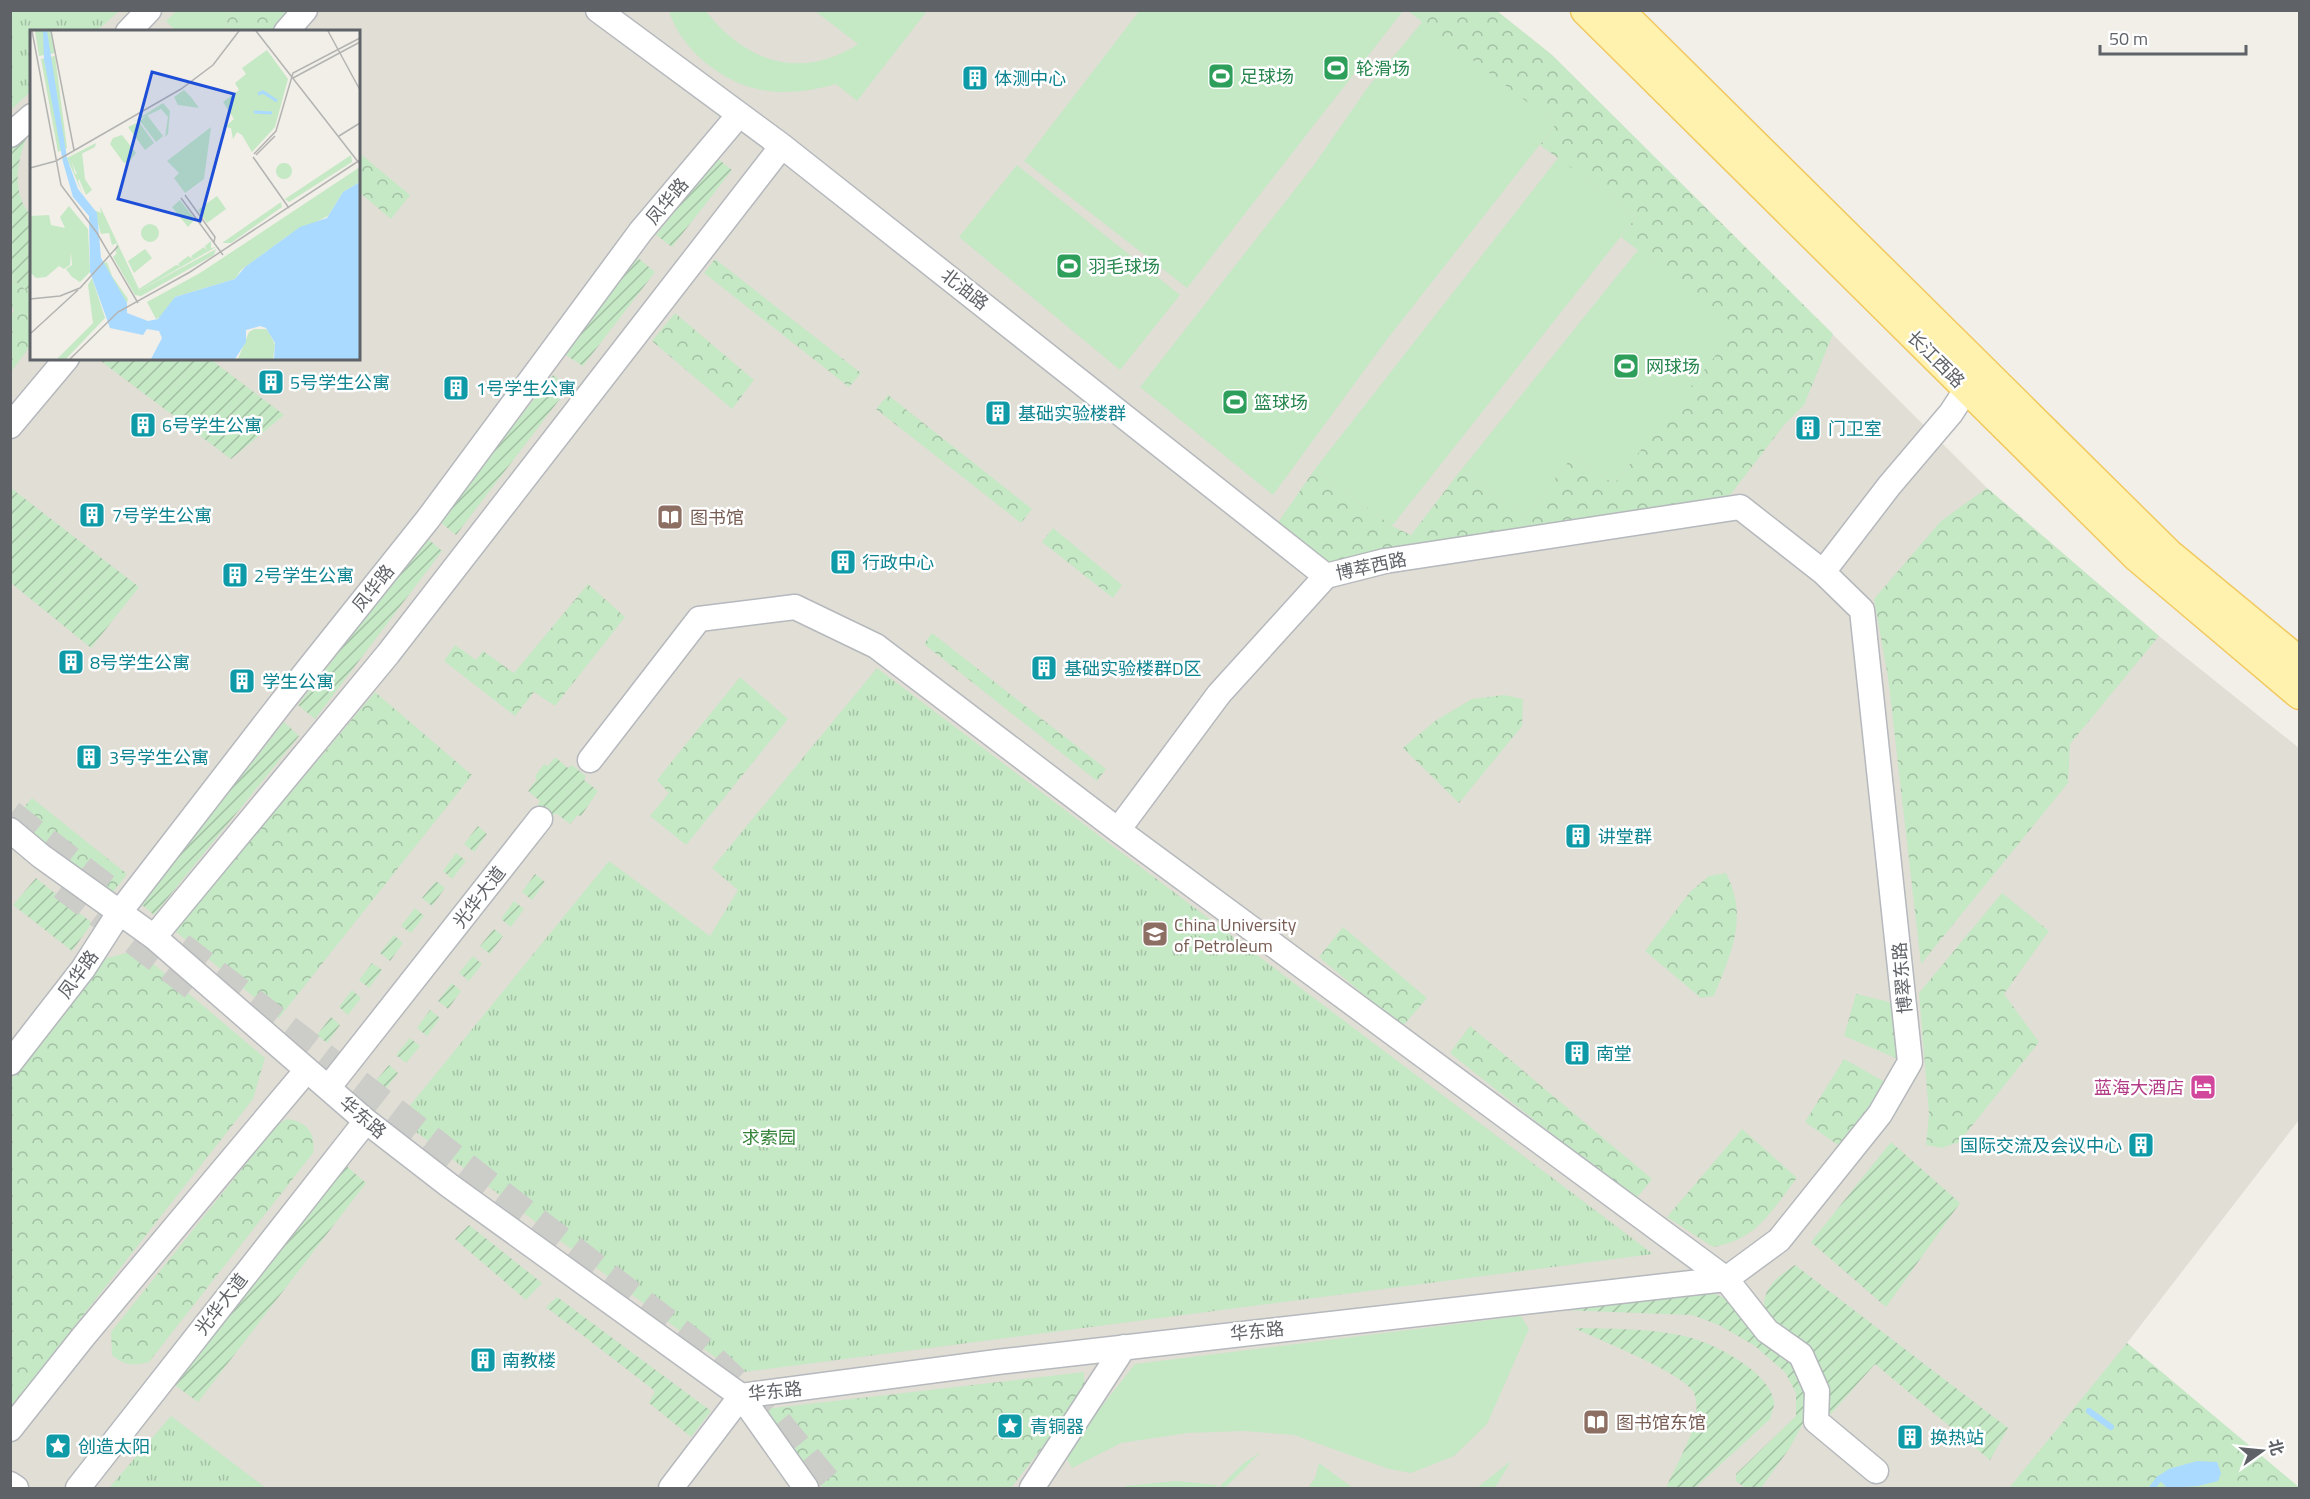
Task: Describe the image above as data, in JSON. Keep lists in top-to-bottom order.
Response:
{
  "streets": {
    "main road": ["长江西路"],
    "street": [
      "凤华路",
      "北油路",
      "博萃西路",
      "光华大道",
      "博翠东路",
      "华东路"
    ]
  },
  "crossings": [
    ["凤华路", "北油路"],
    ["凤华路", "华东路"],
    ["北油路", "博萃西路"],
    ["博萃西路", "博翠东路"],
    ["光华大道", "华东路"],
    ["博翠东路", "华东路"]
  ],
  "parks": ["求索园"],
  "places": {
    "sports": [
      "轮滑场",
      "足球场",
      "羽毛球场",
      "网球场",
      "篮球场"
    ],
    "building": [
      "体测中心",
      "5号学生公寓",
      "1号学生公寓",
      "基础实验楼群",
      "6号学生公寓",
      "门卫室",
      "7号学生公寓",
      "行政中心",
      "2号学生公寓",
      "8号学生公寓",
      "基础实验楼群D区",
      "学生公寓",
      "3号学生公寓",
      "讲堂群",
      "南堂",
      "国际交流及会议中心",
      "南教楼",
      "换热站"
    ],
    "library": ["图书馆", "图书馆东馆"],
    "school or university": ["China University of Petroleum"],
    "hotel": ["蓝海大酒店"],
    "place": ["青铜器", "创造太阳"]
  },
  "scale_bar": "50 m",
  "north": "right"
}
